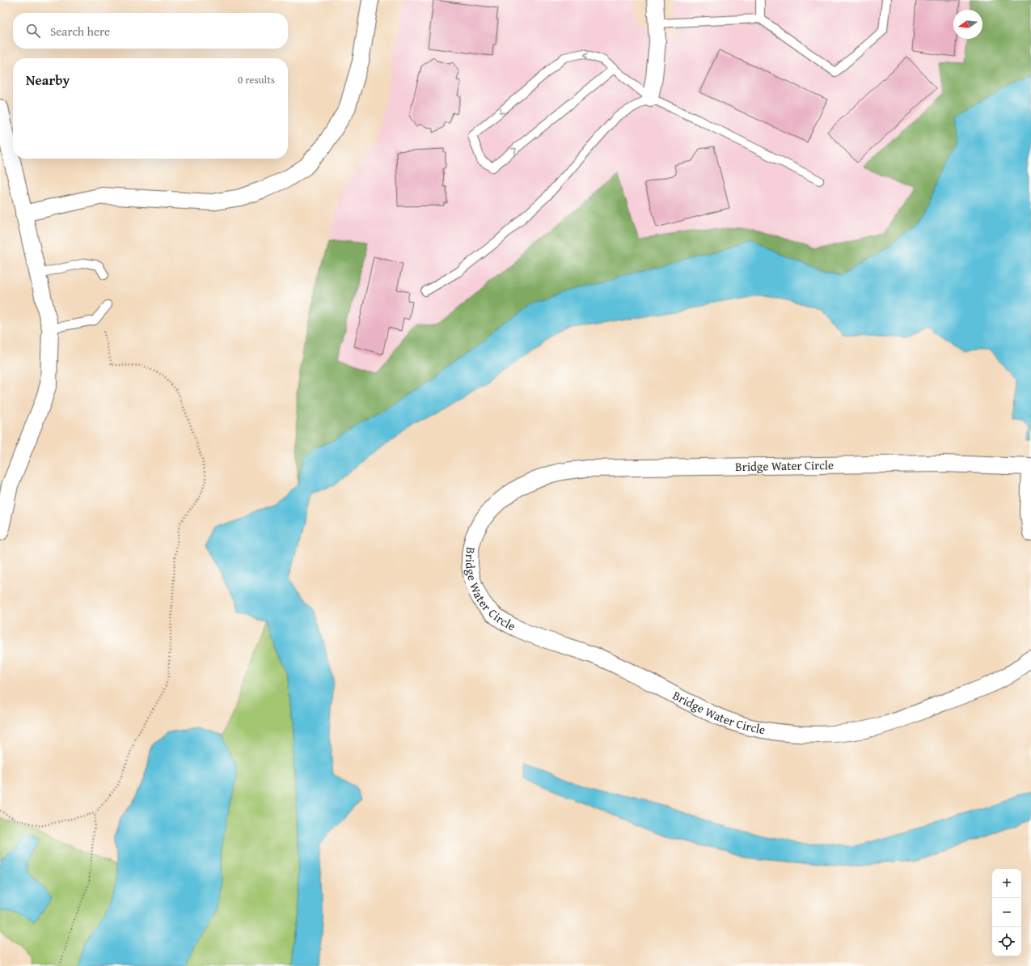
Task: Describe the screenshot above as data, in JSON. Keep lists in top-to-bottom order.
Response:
{
  "streets": {
    "street": ["Bridge Water Circle"]
  },
  "north": "left",
  "page": {
    "search": "Search here",
    "heading": ["Nearby", "0 results"],
    "map_buttons": ["+", "−"]
  }
}
